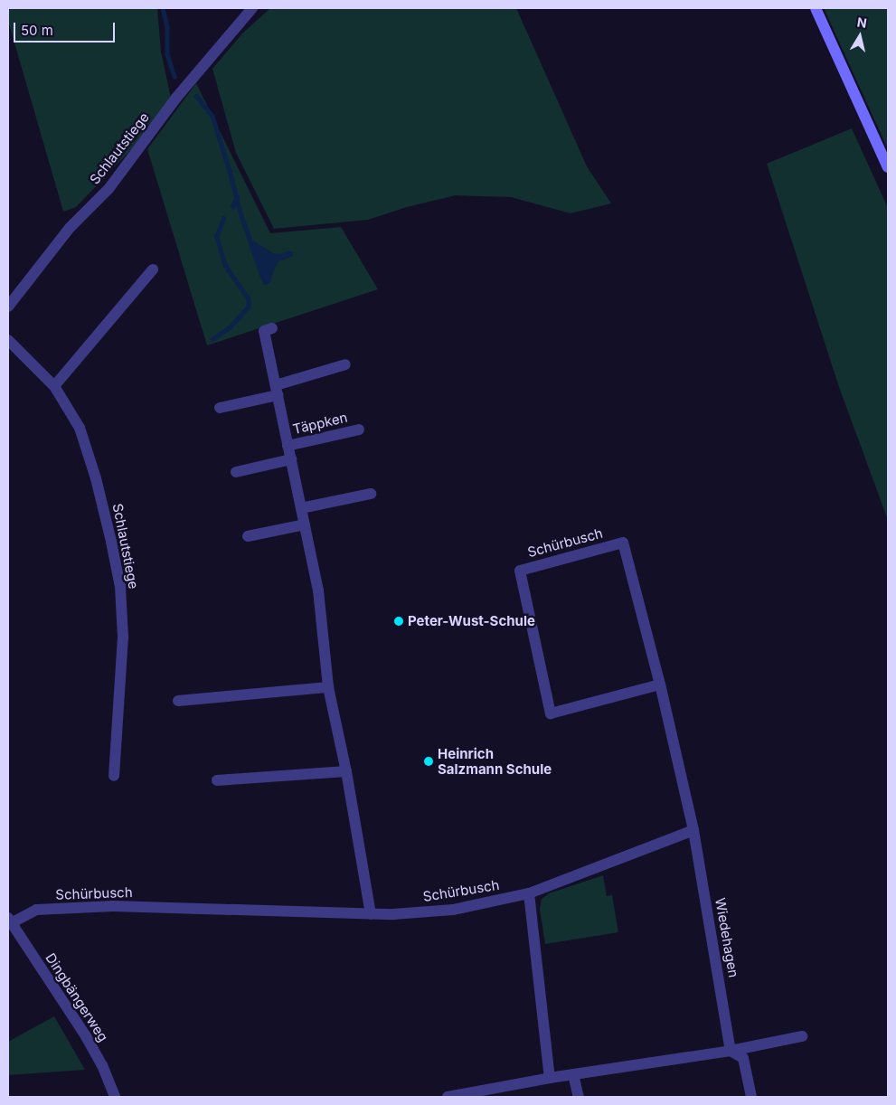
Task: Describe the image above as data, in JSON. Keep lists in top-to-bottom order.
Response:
{
  "streets": {
    "street": [
      "Schlautstiege",
      "Täppken",
      "Schürbusch",
      "Wiedehagen",
      "Dingbängerweg"
    ]
  },
  "crossings": [
    ["Schürbusch", "Wiedehagen"],
    ["Schürbusch", "Dingbängerweg"]
  ],
  "places": ["Peter-Wust-Schule", "Heinrich Salzmann Schule"],
  "scale_bar": "50 m",
  "north": "top"
}
